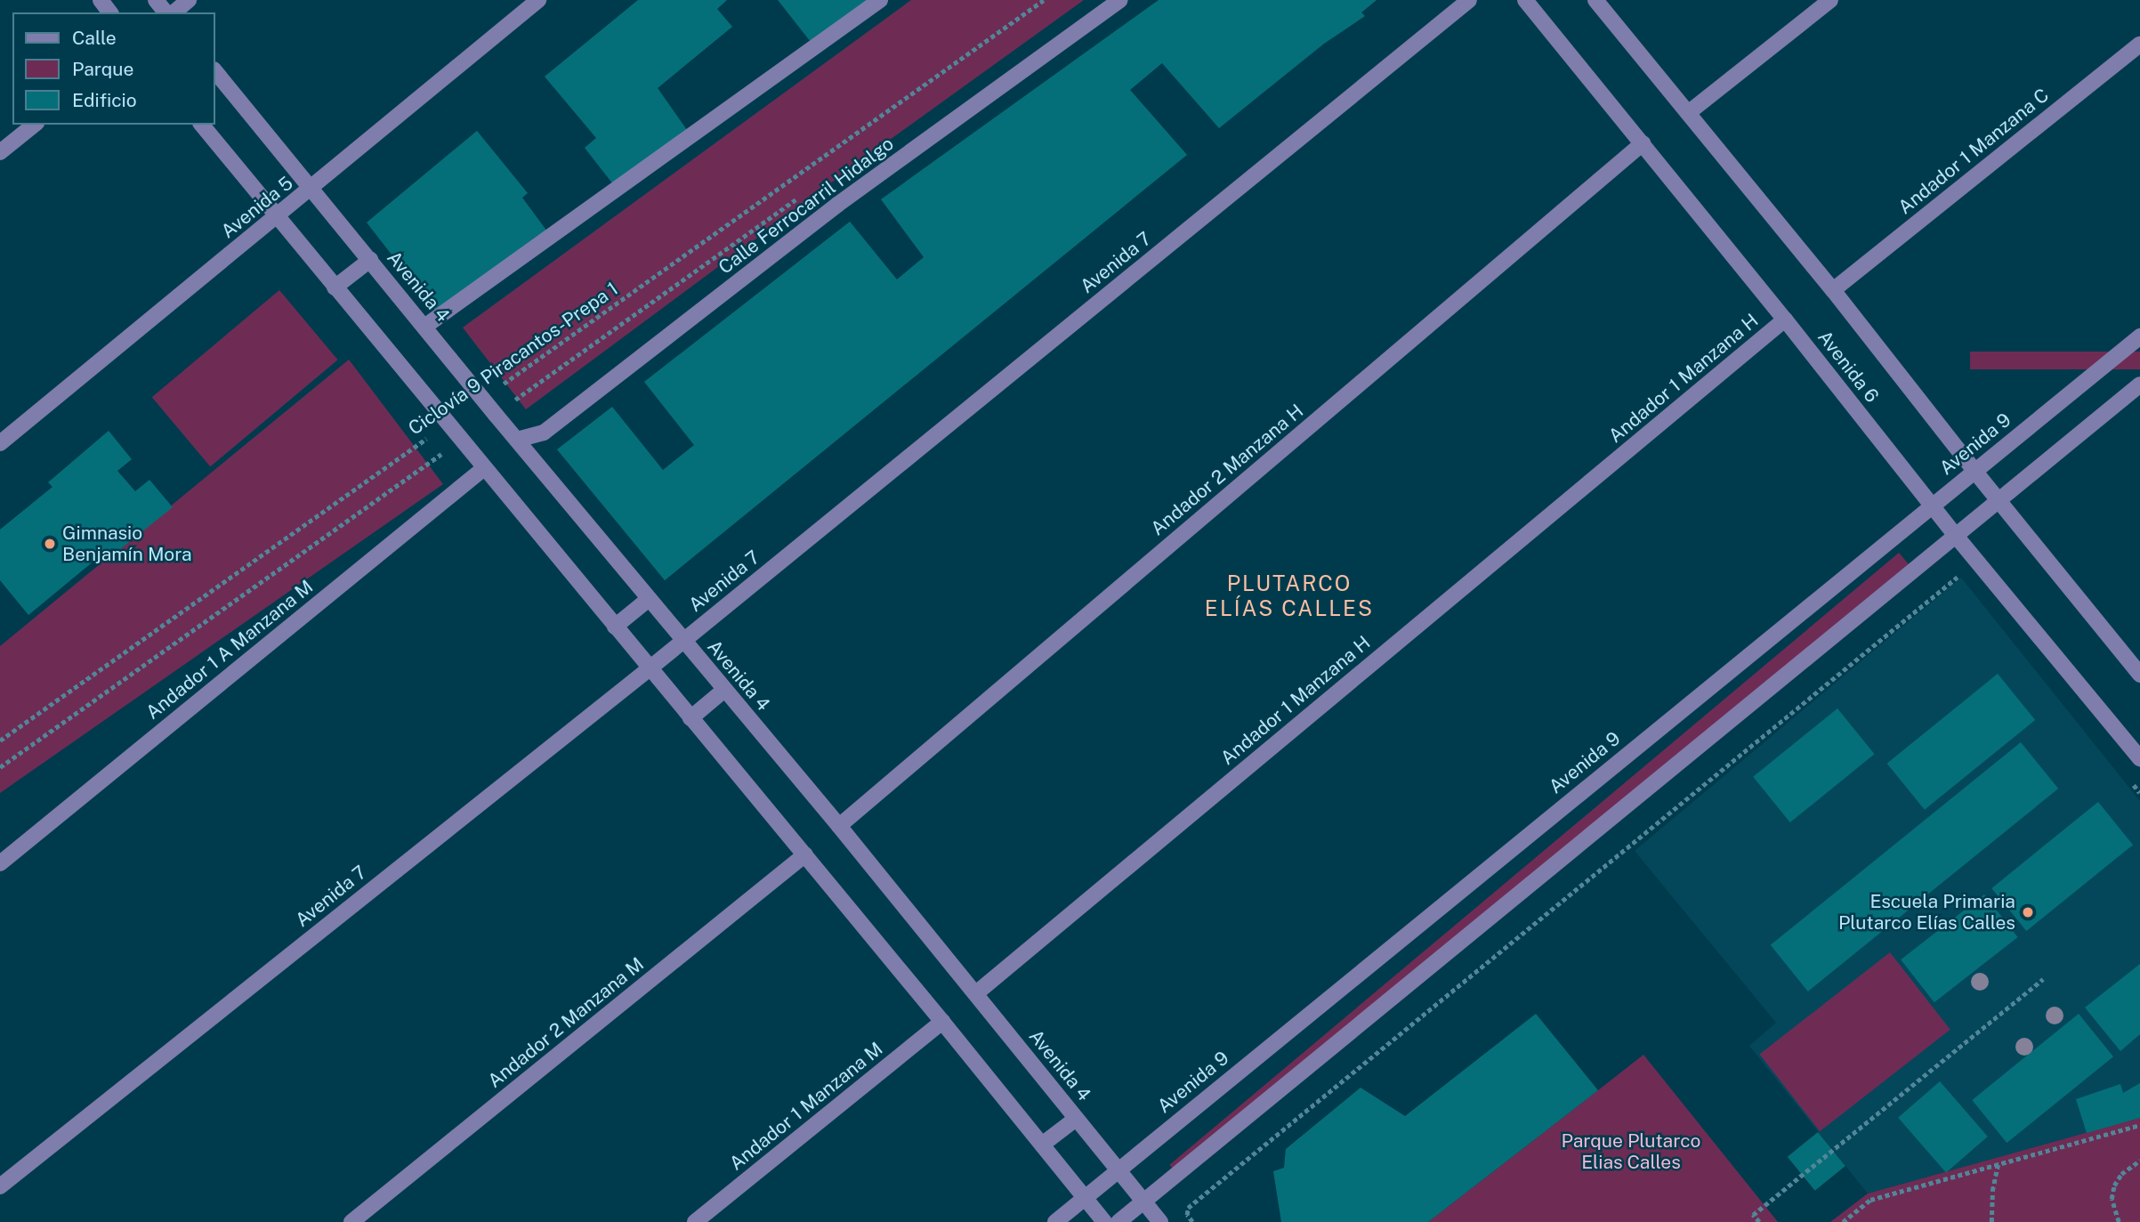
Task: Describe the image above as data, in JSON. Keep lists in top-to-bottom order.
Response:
{
  "streets": {
    "street": [
      "Andador 1 Manzana C",
      "Calle Ferrocarril Hidalgo",
      "Avenida 5",
      "Avenida 7",
      "Avenida 4",
      "Avenida 6",
      "Andador 1 Manzana H",
      "Avenida 9",
      "Andador 2 Manzana H",
      "Andador 1 A Manzana M",
      "Andador 2 Manzana M",
      "Andador 1 Manzana M"
    ],
    "path": ["Ciclovía 9 Piracantos-Prepa 1"]
  },
  "crossings": [
    ["Andador 1 Manzana C", "Avenida 6"],
    ["Calle Ferrocarril Hidalgo", "Avenida 4"],
    ["Avenida 5", "Avenida 4"],
    ["Avenida 7", "Avenida 4"],
    ["Avenida 4", "Ciclovía 9 Piracantos-Prepa 1"],
    ["Avenida 4", "Andador 1 Manzana H"],
    ["Avenida 4", "Avenida 9"],
    ["Avenida 4", "Andador 2 Manzana H"],
    ["Avenida 6", "Andador 1 Manzana H"],
    ["Avenida 6", "Avenida 9"],
    ["Avenida 6", "Andador 2 Manzana H"]
  ],
  "districts": ["PLUTARCO ELÍAS CALLES"],
  "parks": ["Parque Plutarco Elias Calles"],
  "places": ["Gimnasio Benjamín Mora", "Escuela Primaria Plutarco Elías Calles"],
  "legend": ["Calle", "Parque", "Edificio"]
}
